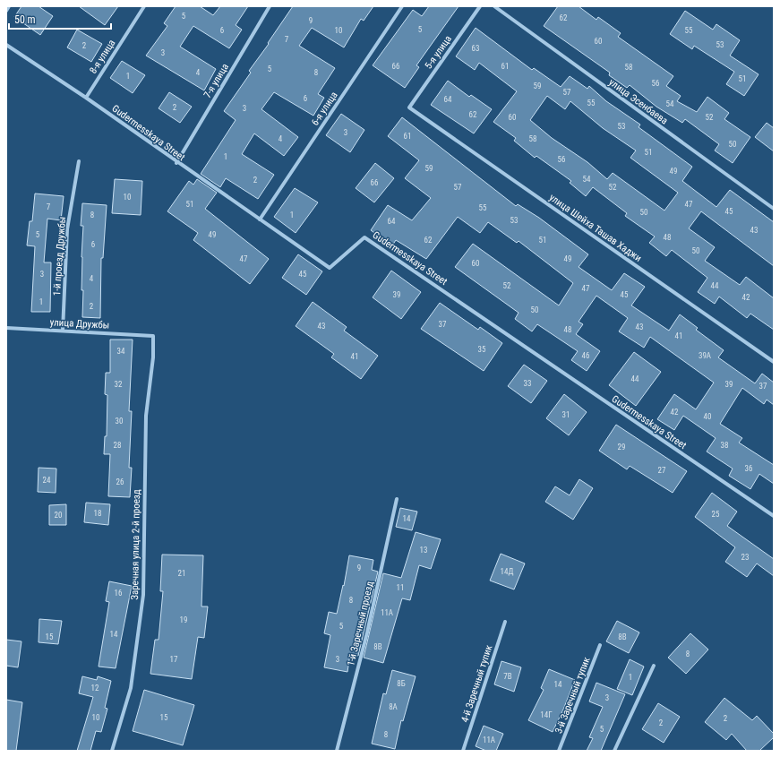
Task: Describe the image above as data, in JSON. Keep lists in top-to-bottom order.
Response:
{
  "streets": {
    "street": [
      "5-я улица",
      "8-я улица",
      "7-я улица",
      "улица Эсенбаева",
      "6-я улица",
      "Gudermesskaya Street",
      "улица Шейха Ташав Хаджи",
      "1-й проезд Дружбы",
      "улица Дружбы",
      "Заречная улица 2-й проезд",
      "1-й Заречный проезд",
      "4-й Заречный тупик",
      "3-й Заречный тупик"
    ]
  },
  "crossings": [
    ["5-я улица", "улица Шейха Ташав Хаджи"],
    ["8-я улица", "Gudermesskaya Street"],
    ["7-я улица", "Gudermesskaya Street"],
    ["6-я улица", "Gudermesskaya Street"],
    ["1-й проезд Дружбы", "улица Дружбы"],
    ["улица Дружбы", "Заречная улица 2-й проезд"]
  ],
  "house_numbers": [
    "5",
    "62",
    "9",
    "5",
    "6",
    "10",
    "55",
    "7",
    "60",
    "53",
    "2",
    "63",
    "3",
    "66",
    "61",
    "58",
    "5",
    "4",
    "8",
    "1",
    "51",
    "56",
    "59",
    "57",
    "6",
    "64",
    "55",
    "54",
    "2",
    "3",
    "62",
    "60",
    "52",
    "53",
    "3",
    "61",
    "4",
    "58",
    "50",
    "51",
    "1",
    "56",
    "59",
    "49",
    "54",
    "2",
    "66",
    "57",
    "52",
    "10",
    "51",
    "47",
    "7",
    "55",
    "45",
    "50",
    "8",
    "1",
    "53",
    "64",
    "43",
    "5",
    "49",
    "48",
    "62",
    "51",
    "6",
    "50",
    "47",
    "49",
    "60",
    "3",
    "45",
    "4",
    "52",
    "44",
    "47",
    "39",
    "45",
    "42",
    "1",
    "2",
    "50",
    "37",
    "43",
    "43",
    "48",
    "41",
    "35",
    "34",
    "46",
    "39А",
    "41",
    "44",
    "33",
    "32",
    "39",
    "37",
    "42",
    "31",
    "40",
    "30",
    "28",
    "38",
    "29",
    "36",
    "27",
    "24",
    "26",
    "18",
    "25",
    "20",
    "14",
    "13",
    "23",
    "9",
    "14Д",
    "21",
    "11",
    "16",
    "8",
    "11А",
    "19",
    "5",
    "14",
    "15",
    "8В",
    "8В",
    "8",
    "17",
    "3",
    "7В",
    "1",
    "8Б",
    "14",
    "12",
    "3",
    "8А",
    "14Г",
    "10",
    "15",
    "2",
    "2",
    "5",
    "8",
    "11А"
  ],
  "scale_bar": "50 m"
}
